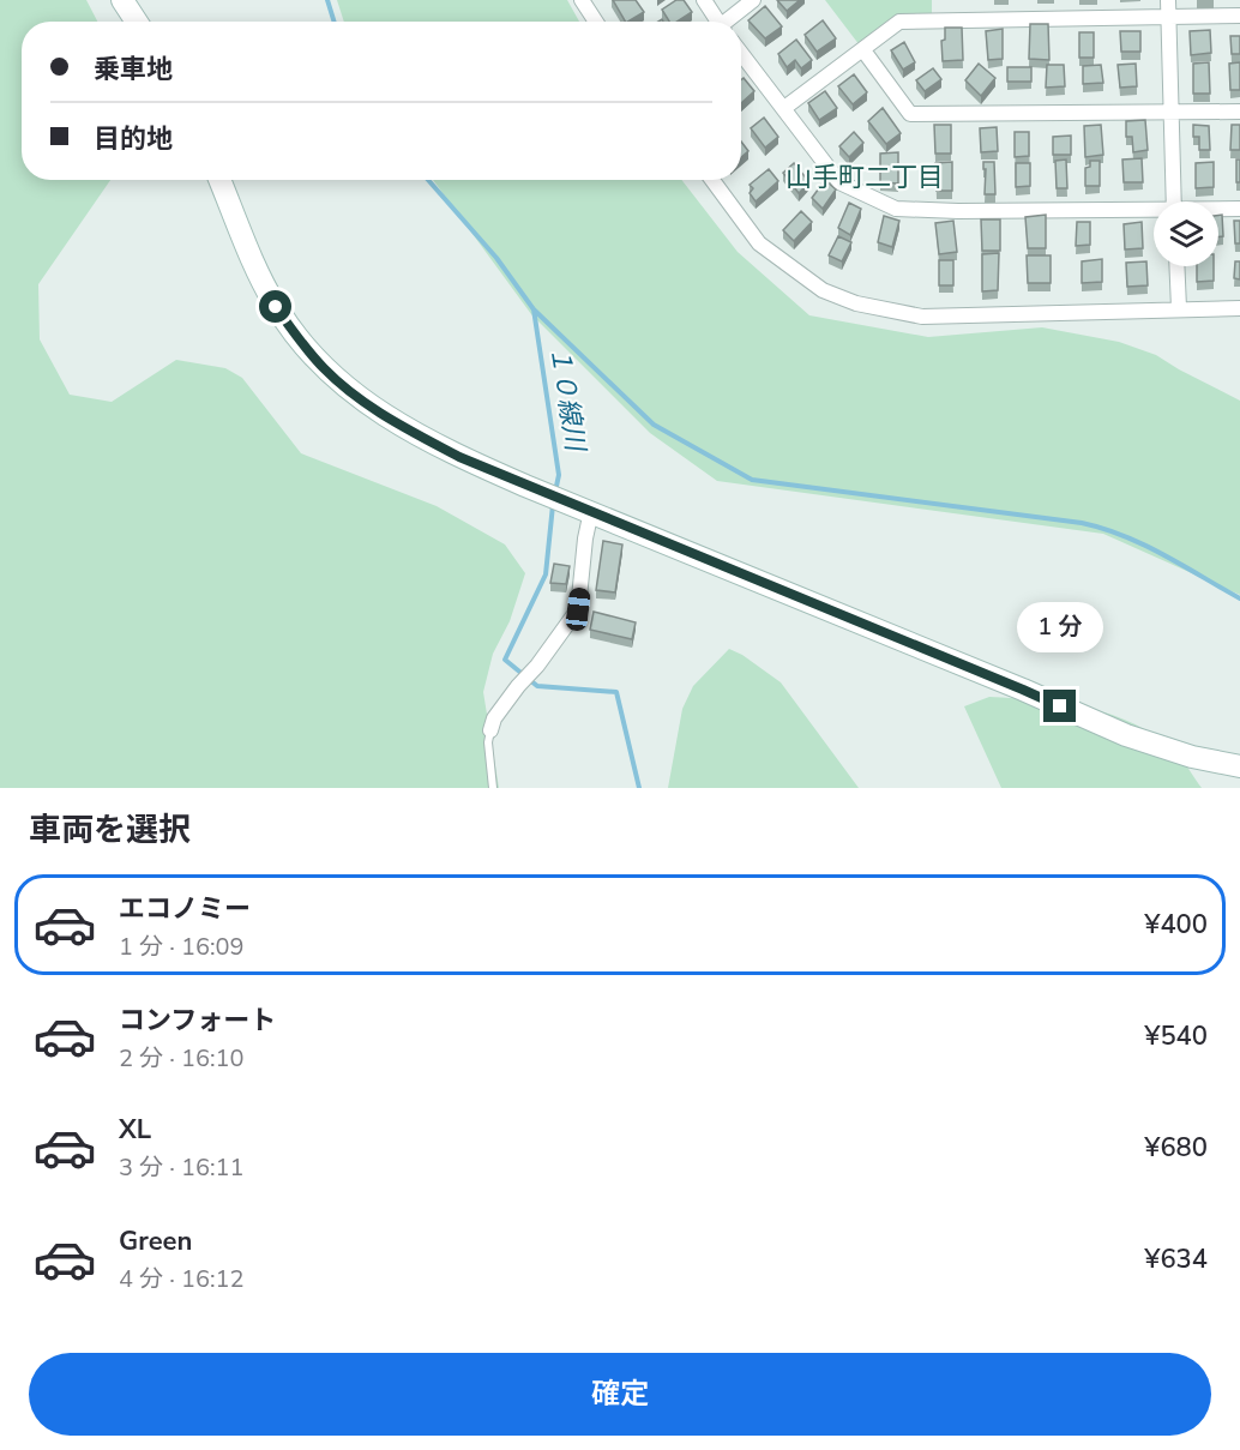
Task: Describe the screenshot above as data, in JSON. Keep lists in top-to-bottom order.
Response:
{
  "districts": ["山手町二丁目"],
  "water": ["１０線川"],
  "page": {
    "banner": ["乗車地", "目的地"],
    "bubble": "1 分",
    "heading": "車両を選択",
    "list": [
      {
        "name": "エコノミー",
        "note": "1 分 · 16:09",
        "value": "¥400"
      },
      {
        "name": "コンフォート",
        "note": "2 分 · 16:10",
        "value": "¥540"
      },
      {
        "name": "XL",
        "note": "3 分 · 16:11",
        "value": "¥680"
      },
      {
        "name": "Green",
        "note": "4 分 · 16:12",
        "value": "¥634"
      }
    ],
    "buttons": "確定"
  }
}
